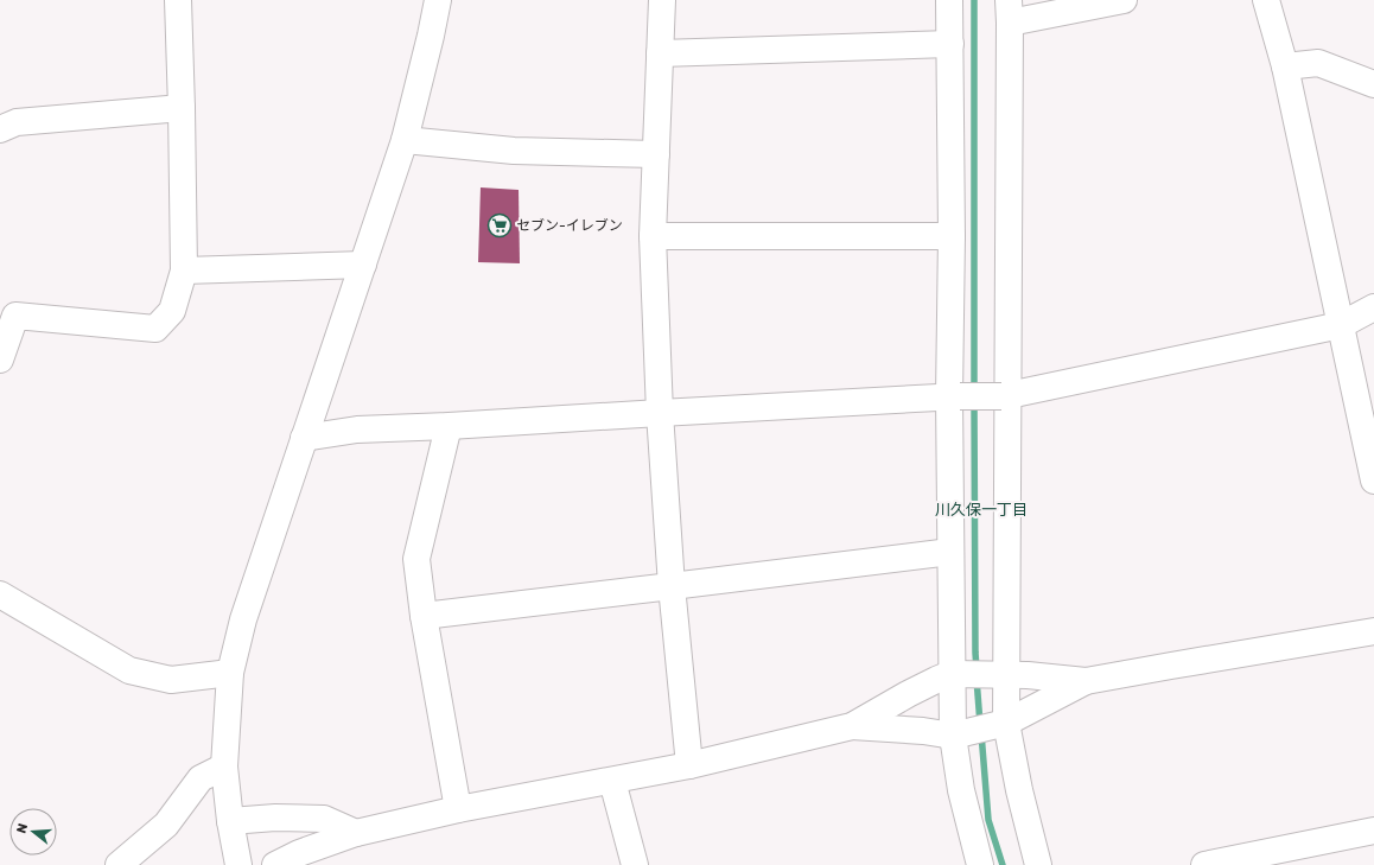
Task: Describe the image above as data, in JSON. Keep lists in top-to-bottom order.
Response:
{
  "districts": ["川久保一丁目"],
  "places": {
    "supermarket": ["セブン-イレブン"]
  },
  "north": "left"
}
